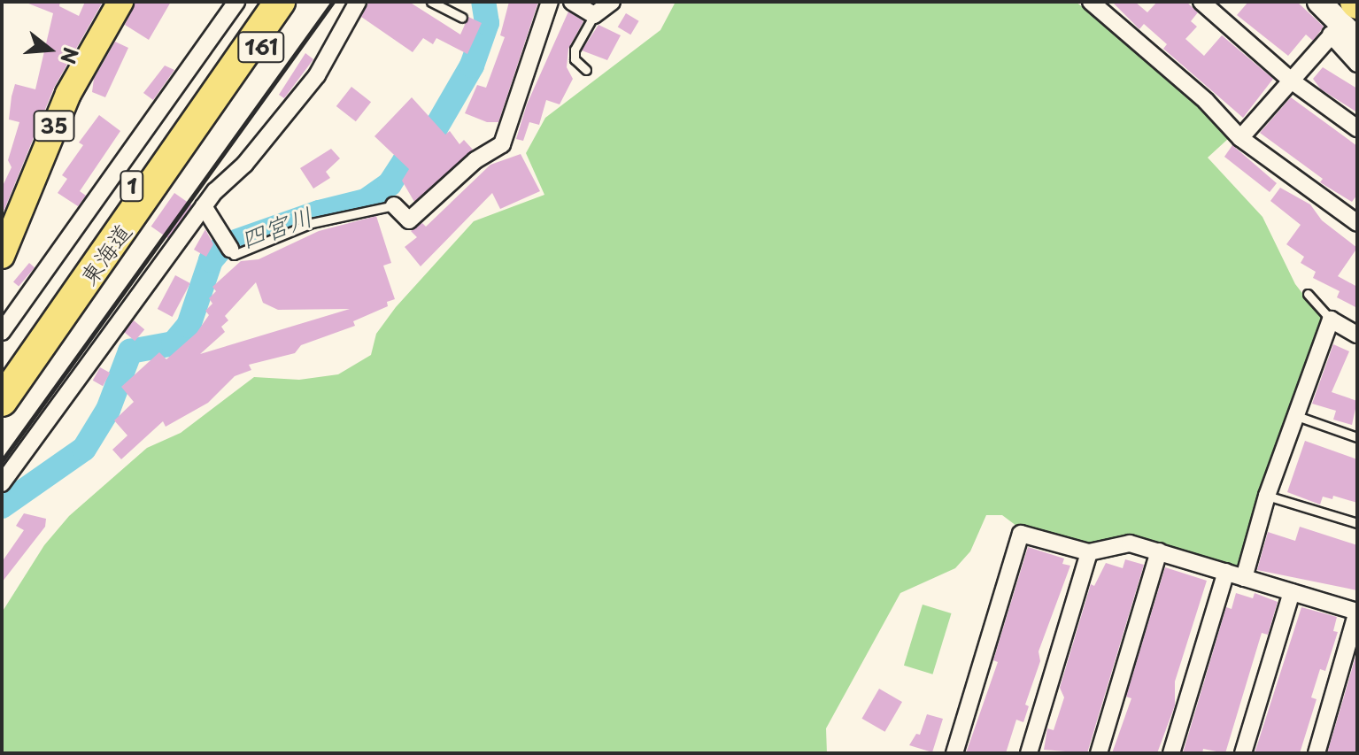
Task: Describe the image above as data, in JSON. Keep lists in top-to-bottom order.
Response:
{
  "streets": {
    "highway": ["161", "1", "東海道"],
    "main road": ["35"]
  },
  "crossings": [
    ["161", "東海道"]
  ],
  "water": ["四宮川"],
  "north": "right"
}
